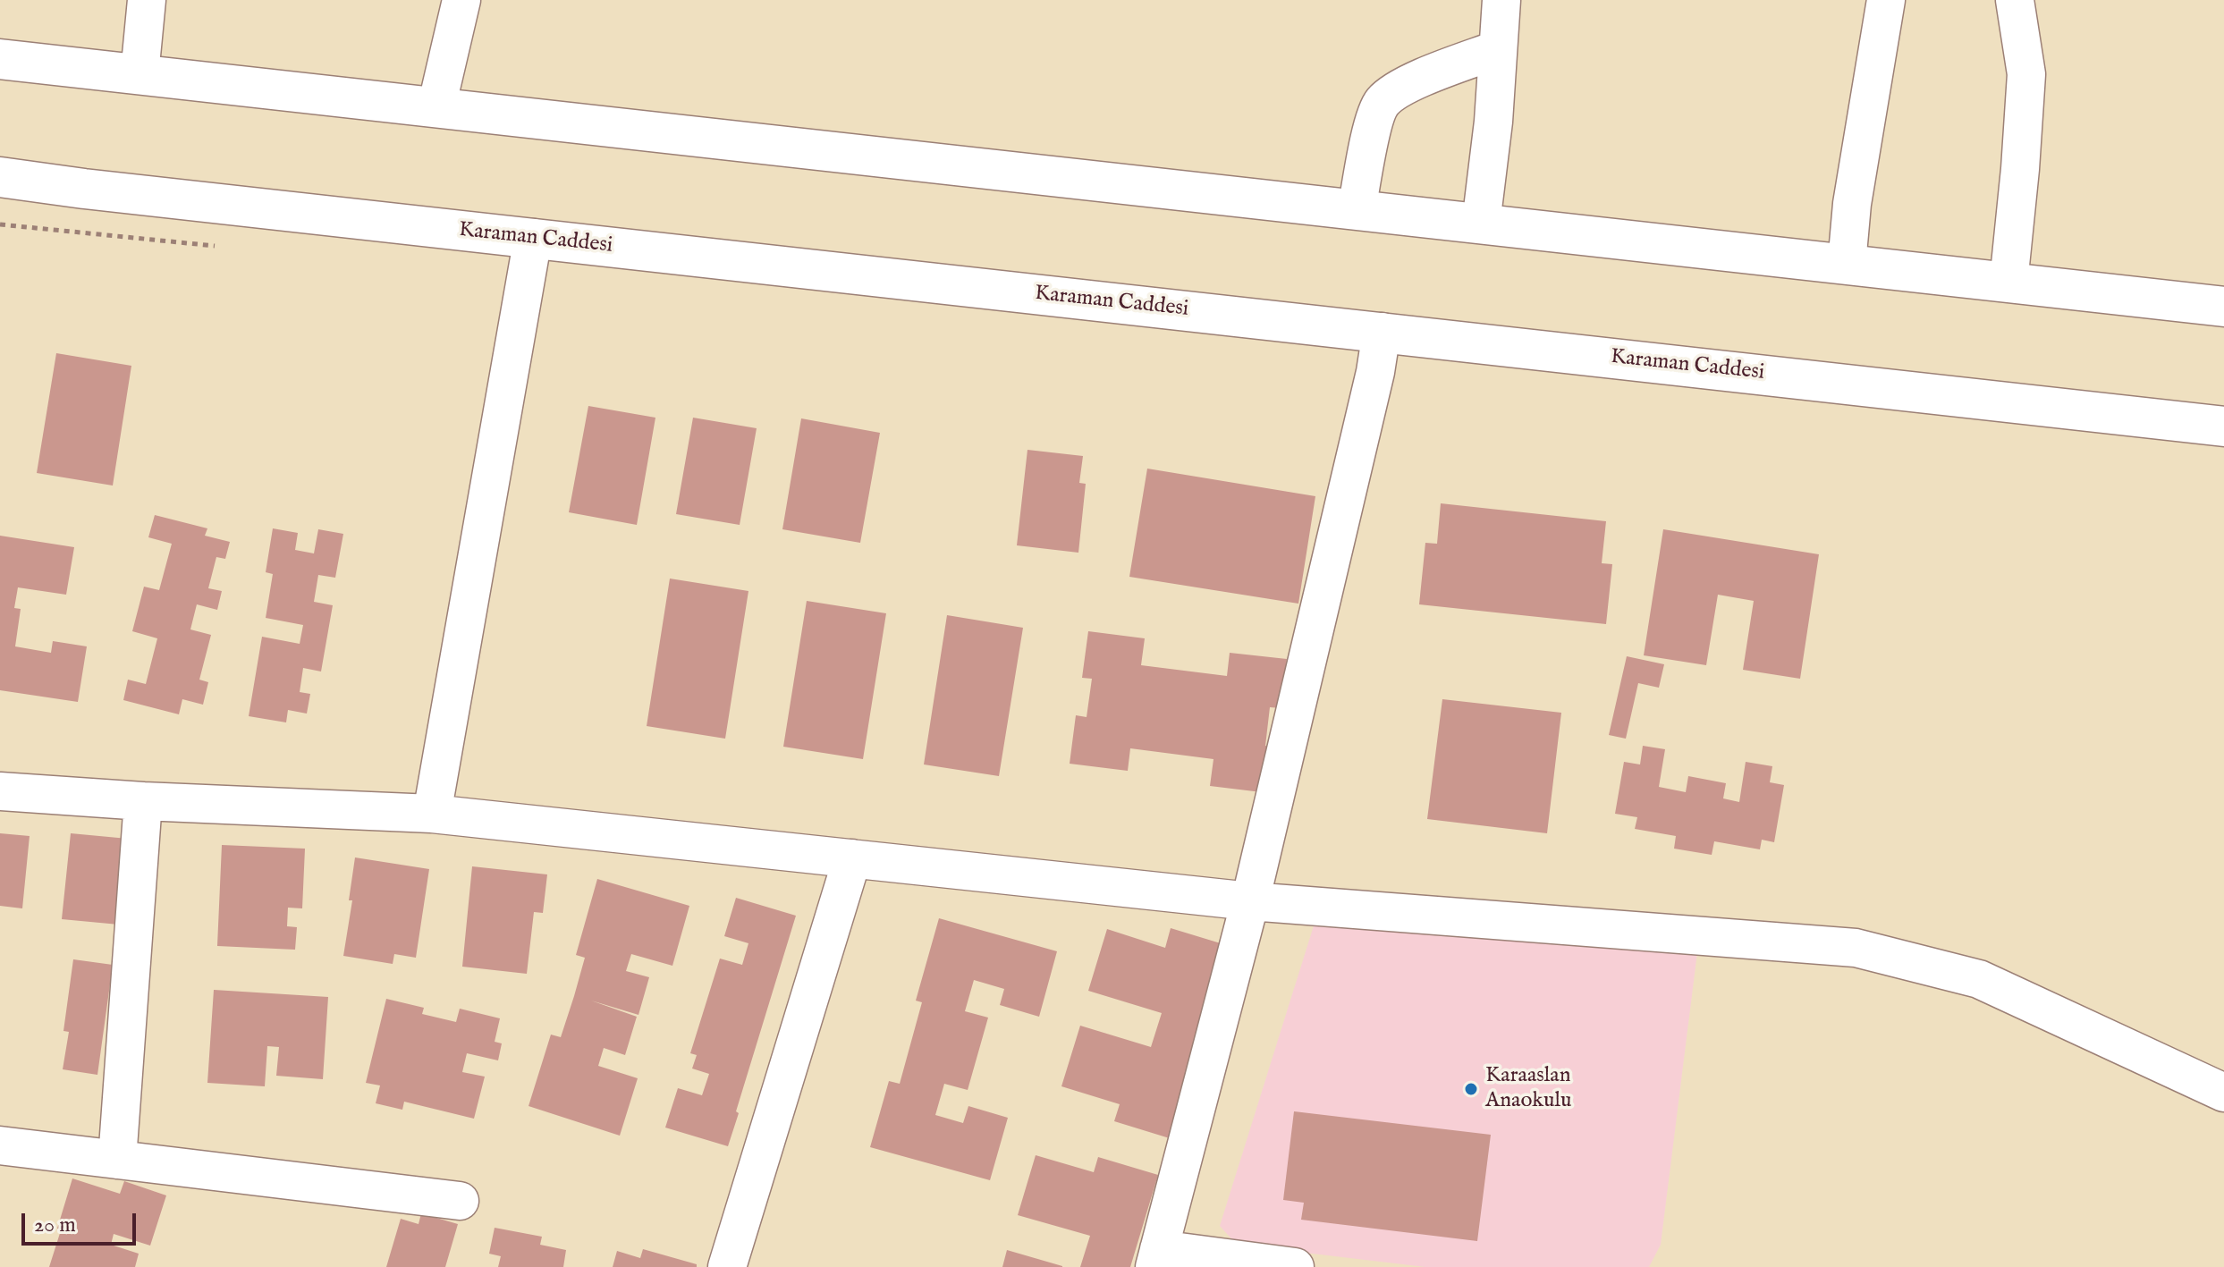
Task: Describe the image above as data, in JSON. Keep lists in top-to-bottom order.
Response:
{
  "streets": {
    "highway": ["Karaman Caddesi"]
  },
  "places": ["Karaaslan Anaokulu"],
  "scale_bar": "20 m"
}
